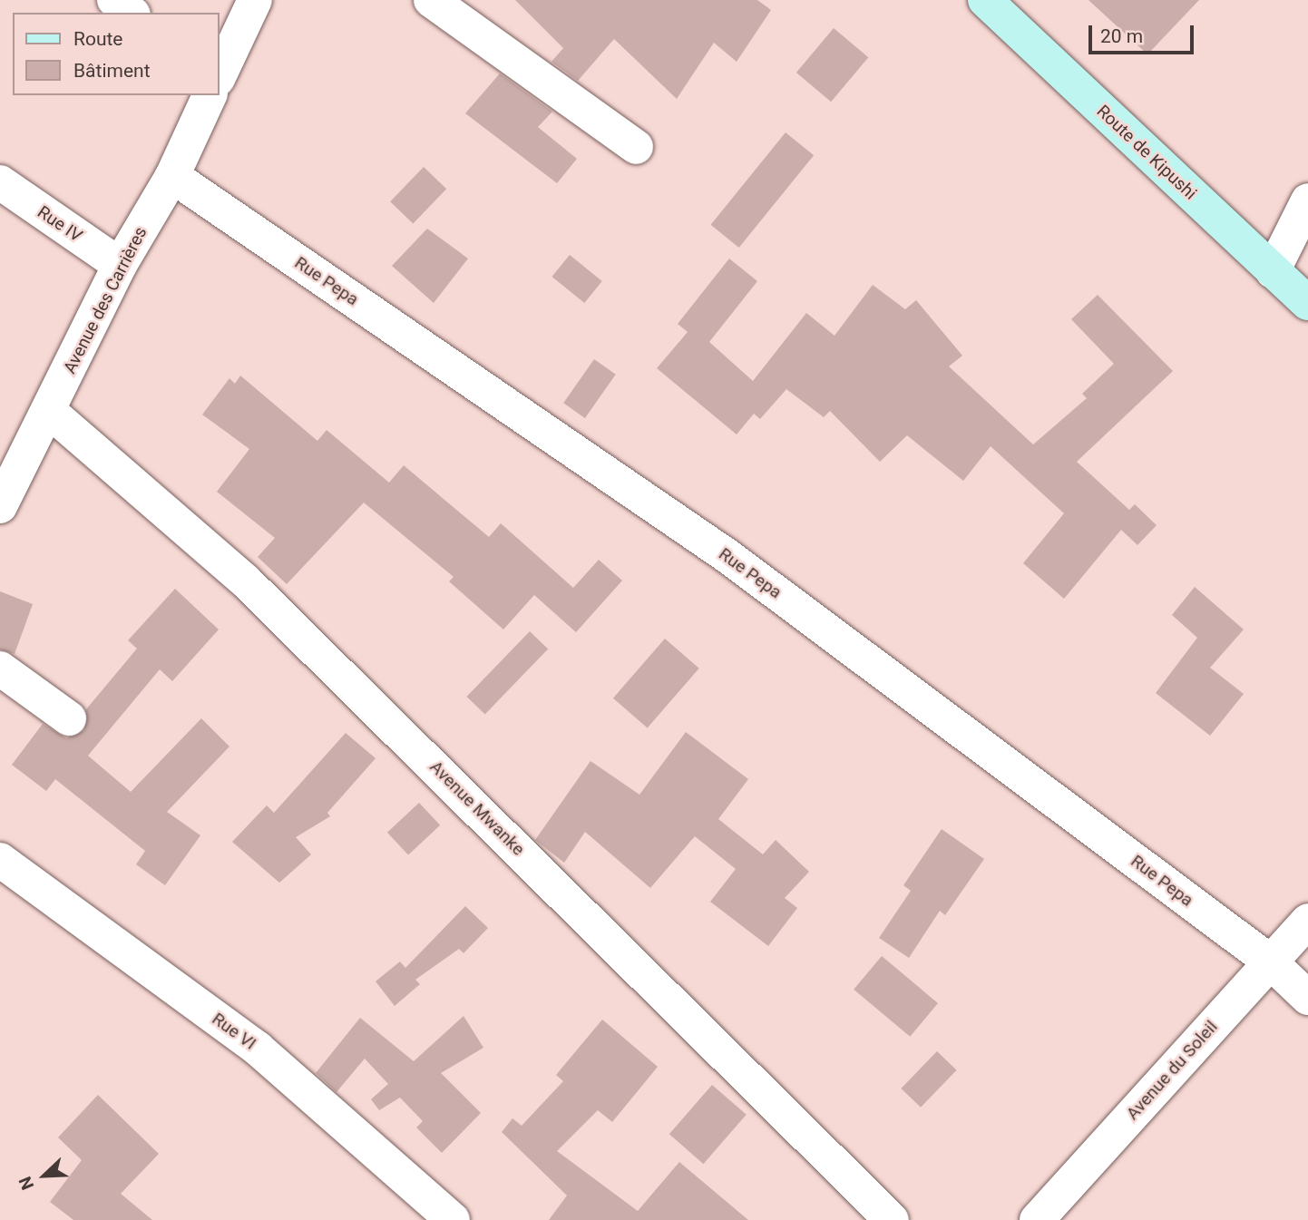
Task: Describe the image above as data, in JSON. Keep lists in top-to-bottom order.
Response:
{
  "streets": {
    "main road": ["Route de Kipushi"],
    "street": [
      "Rue IV",
      "Rue Pepa",
      "Avenue des Carrières",
      "Avenue Mwanke",
      "Rue VI",
      "Avenue du Soleil"
    ]
  },
  "crossings": [
    ["Rue IV", "Avenue des Carrières"],
    ["Rue Pepa", "Avenue des Carrières"],
    ["Rue Pepa", "Avenue du Soleil"],
    ["Avenue des Carrières", "Avenue Mwanke"]
  ],
  "legend": ["Route", "Bâtiment"],
  "scale_bar": "20 m",
  "north": "bottom left"
}
